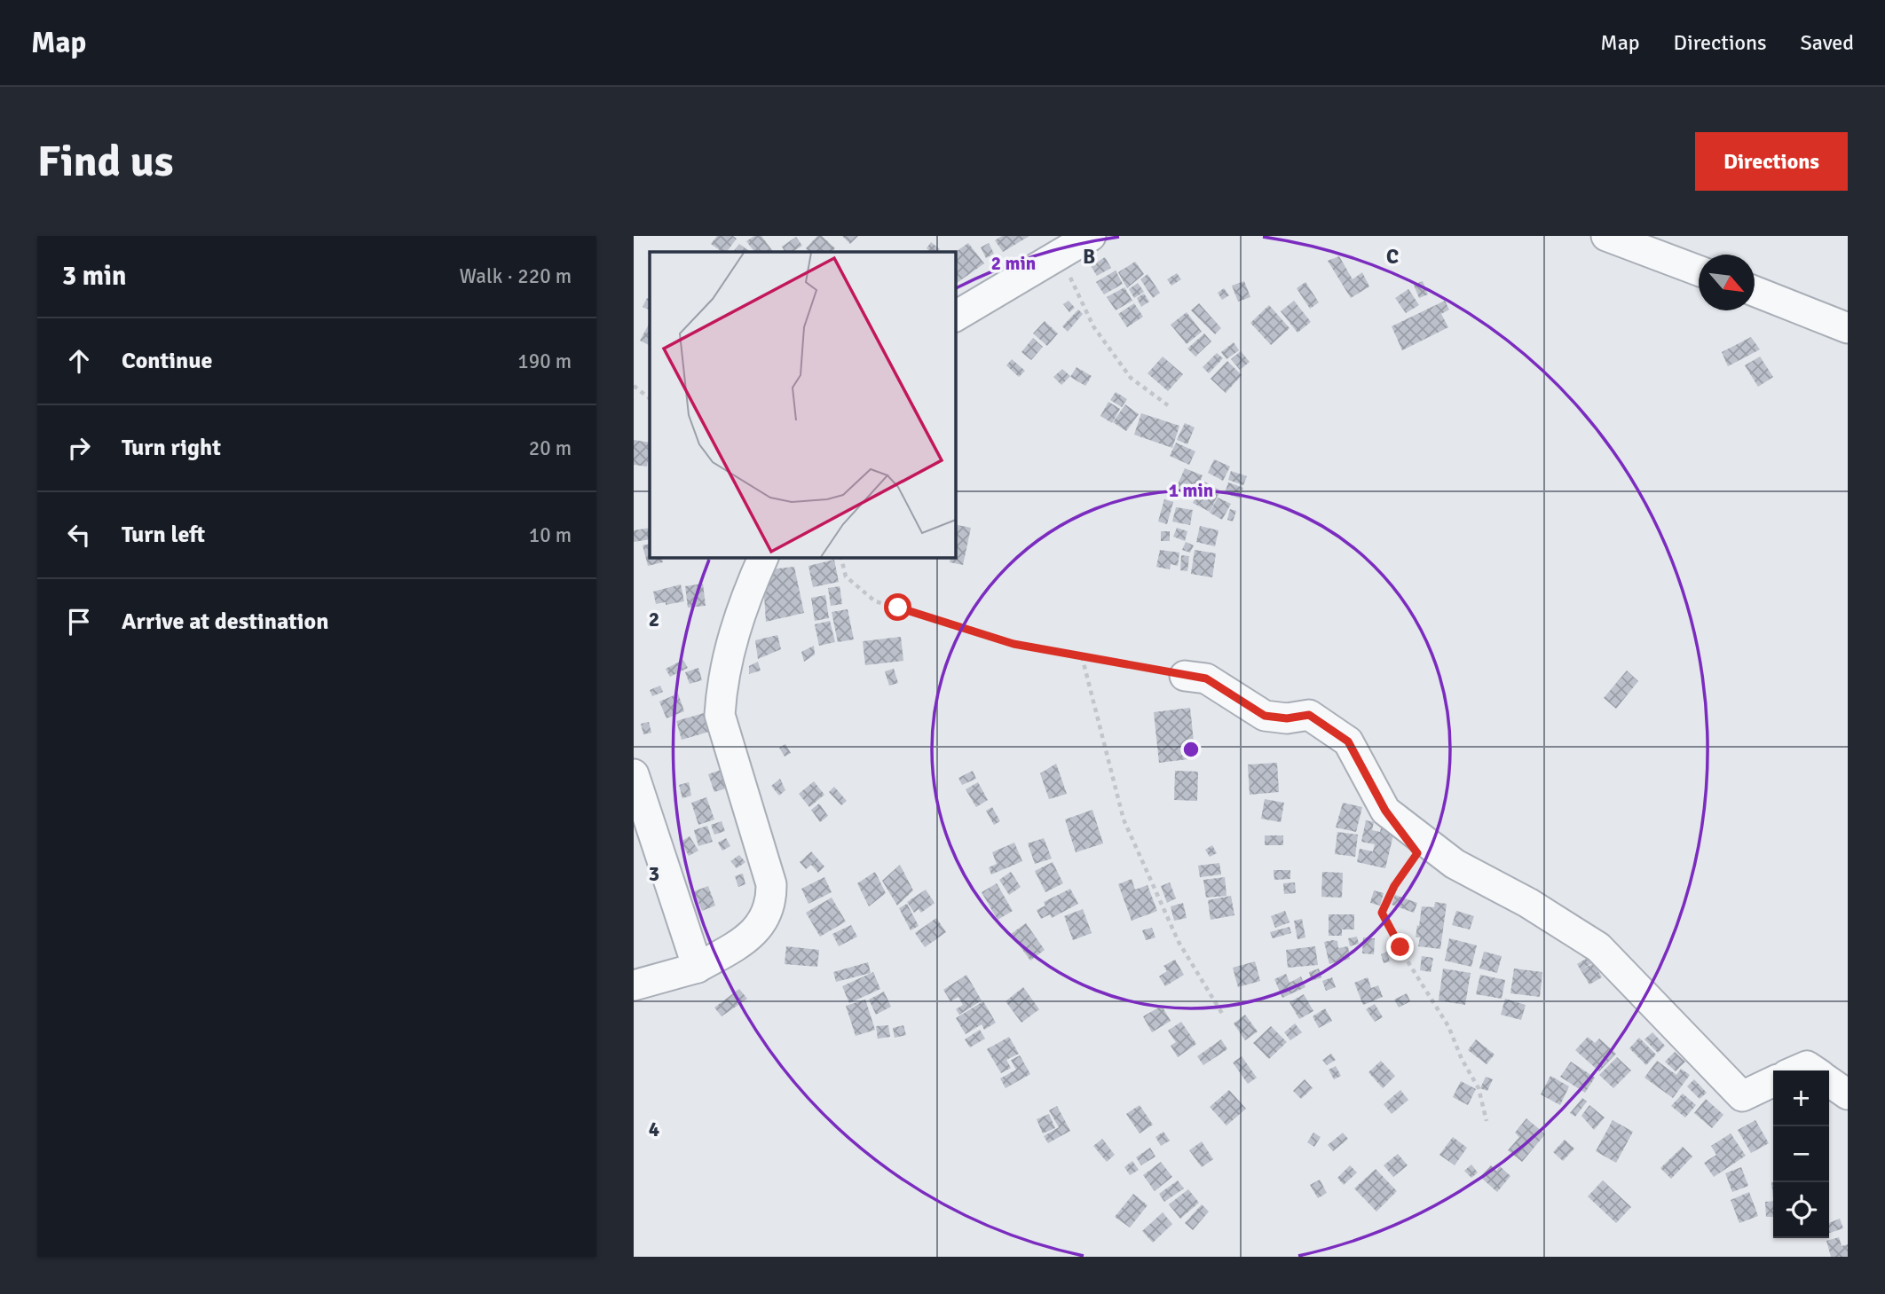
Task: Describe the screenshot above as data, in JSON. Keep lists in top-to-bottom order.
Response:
{
  "north": "bottom right",
  "page": {
    "header": "Map",
    "nav": ["Map", "Directions", "Saved"],
    "buttons": "Directions",
    "title": "Find us",
    "heading": ["3 min", "Walk · 220 m"],
    "list": [
      ["Continue", "190 m"],
      ["Turn right", "20 m"],
      ["Turn left", "10 m"],
      "Arrive at destination"
    ],
    "map_buttons": ["+", "−"]
  },
  "grid": {
    "columns": ["B", "C"],
    "rows": ["2", "3", "4"]
  },
  "rings": ["2 min", "1 min"]
}
